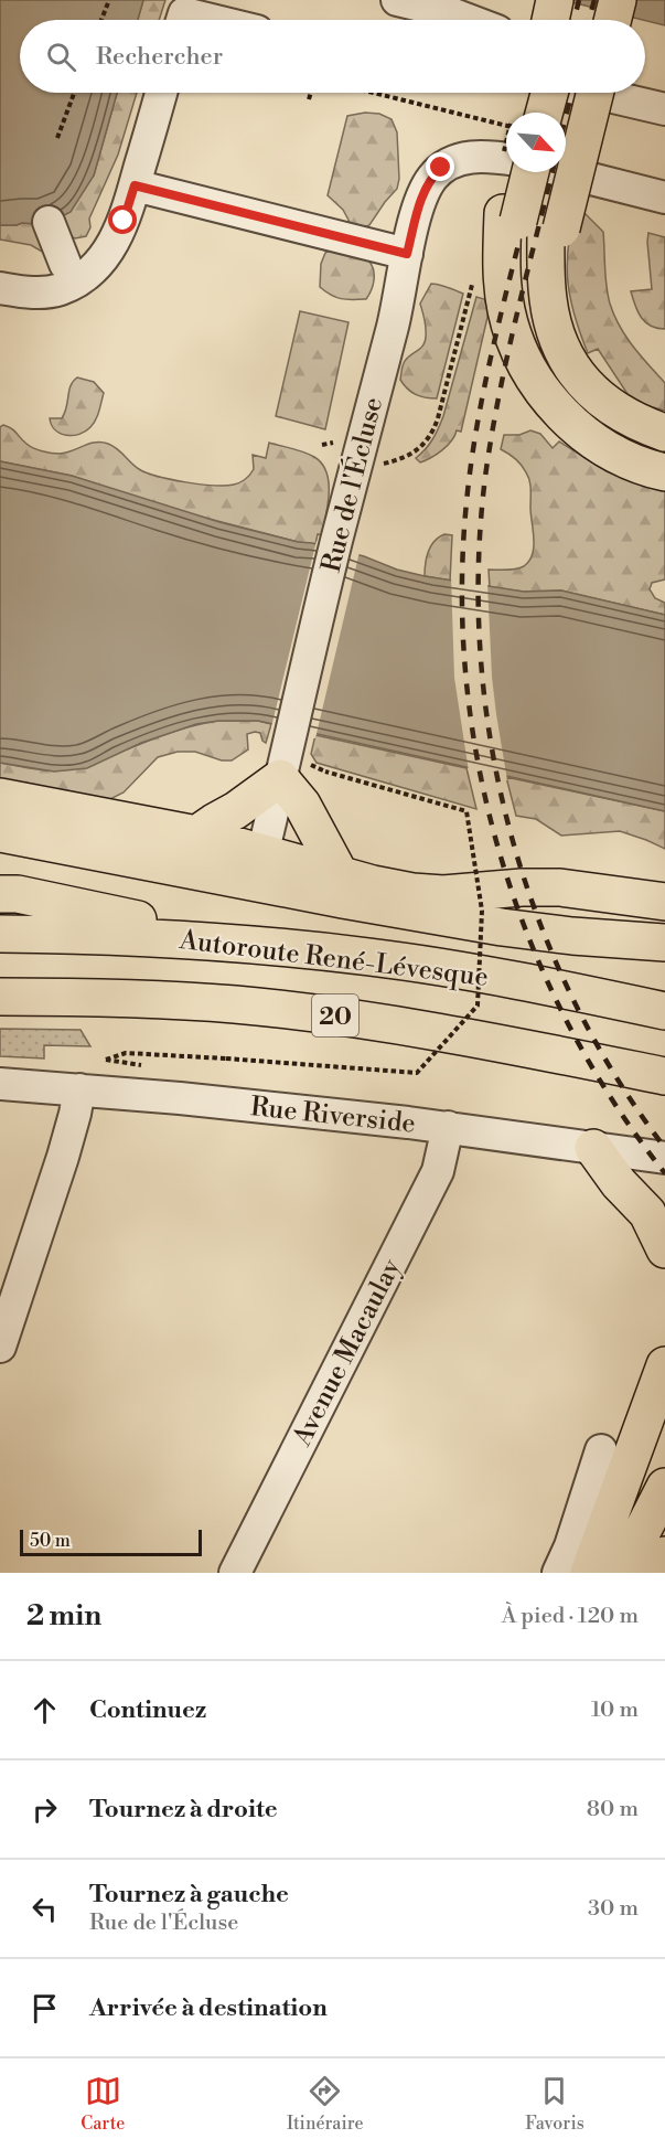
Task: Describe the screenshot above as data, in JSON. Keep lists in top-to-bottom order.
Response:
{
  "streets": {
    "main road": ["Autoroute René-Lévesque", "20"],
    "street": ["Rue de l'Écluse", "Rue Riverside", "Avenue Macaulay"]
  },
  "crossings": [
    ["Rue Riverside", "Avenue Macaulay"]
  ],
  "scale_bar": "50 m",
  "north": "bottom right",
  "page": {
    "search": "Rechercher",
    "scale": "50 m",
    "heading": ["2 min", "À pied · 120 m"],
    "list": [
      ["Continuez", "10 m"],
      ["Tournez à droite", "80 m"],
      ["Tournez à gauche", "Rue de l'Écluse", "30 m"],
      "Arrivée à destination"
    ],
    "nav": ["Carte", "Itinéraire", "Favoris"]
  }
}
